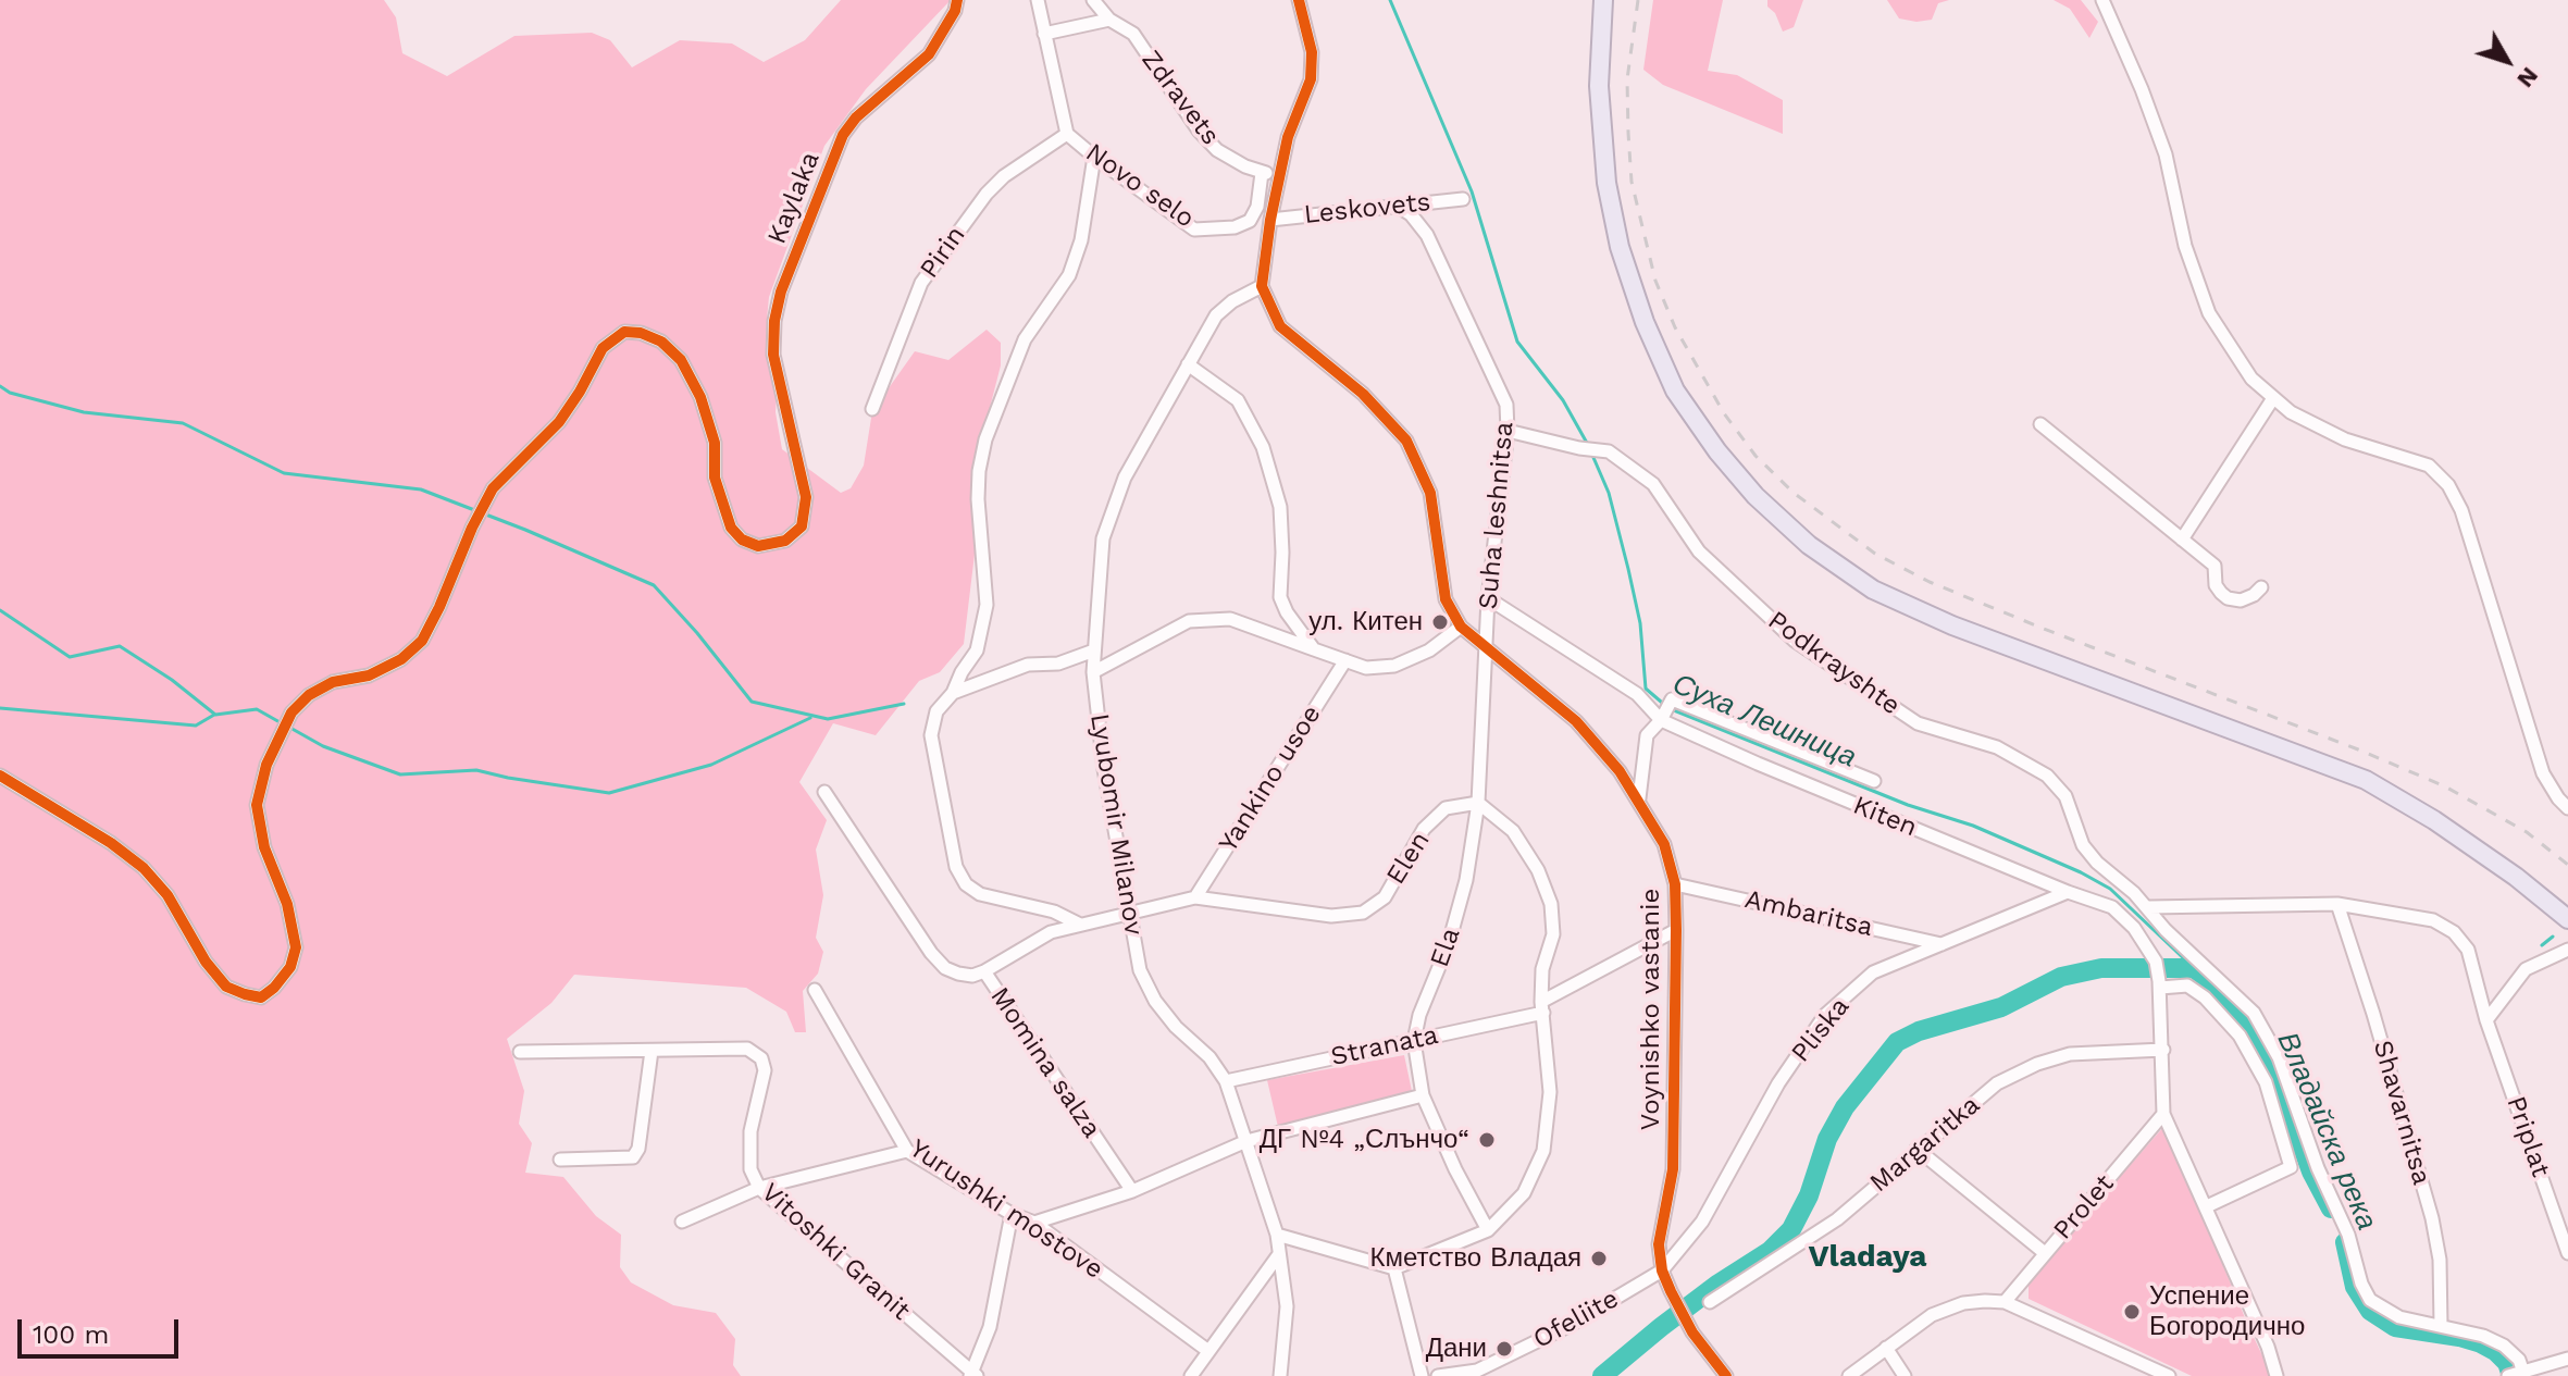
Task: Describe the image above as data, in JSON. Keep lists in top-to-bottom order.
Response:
{
  "streets": {
    "street": [
      "Zdravets",
      "Novo selo",
      "Kaylaka",
      "Leskovets",
      "Pirin",
      "Suha leshnitsa",
      "Podkrayshte",
      "Yankino usoe",
      "Kiten",
      "Lyubomir Milanov",
      "Elen",
      "Ambaritsa",
      "Ela",
      "Voynishko vastanie",
      "Pliska",
      "Stranata",
      "Momina salza",
      "Shavarnitsa",
      "Priplat",
      "Margaritka",
      "Prolet",
      "Yurushki mostove",
      "Vitoshki Granit",
      "Ofeliite"
    ]
  },
  "crossings": [
    ["Zdravets", "Novo selo"],
    ["Novo selo", "Pirin"],
    ["Leskovets", "Suha leshnitsa"],
    ["Suha leshnitsa", "Podkrayshte"],
    ["Suha leshnitsa", "Kiten"],
    ["Suha leshnitsa", "Ela"],
    ["Suha leshnitsa", "Voynishko vastanie"],
    ["Podkrayshte", "Shavarnitsa"],
    ["Yankino usoe", "Elen"],
    ["Kiten", "Pliska"],
    ["Lyubomir Milanov", "Elen"],
    ["Lyubomir Milanov", "Voynishko vastanie"],
    ["Lyubomir Milanov", "Stranata"],
    ["Elen", "Ela"],
    ["Elen", "Momina salza"],
    ["Ambaritsa", "Voynishko vastanie"],
    ["Ambaritsa", "Pliska"],
    ["Ela", "Voynishko vastanie"],
    ["Ela", "Stranata"],
    ["Voynishko vastanie", "Pliska"],
    ["Voynishko vastanie", "Stranata"],
    ["Voynishko vastanie", "Ofeliite"],
    ["Pliska", "Ofeliite"]
  ],
  "districts": ["Vladaya"],
  "water": ["Суха Лешница", "Владайска река"],
  "places": [
    "ул. Китен",
    "ДГ №4 „Слънчо“",
    "Кметство Владая",
    "Успение Богородично",
    "Дани"
  ],
  "scale_bar": "100 m",
  "north": "bottom right"
}
